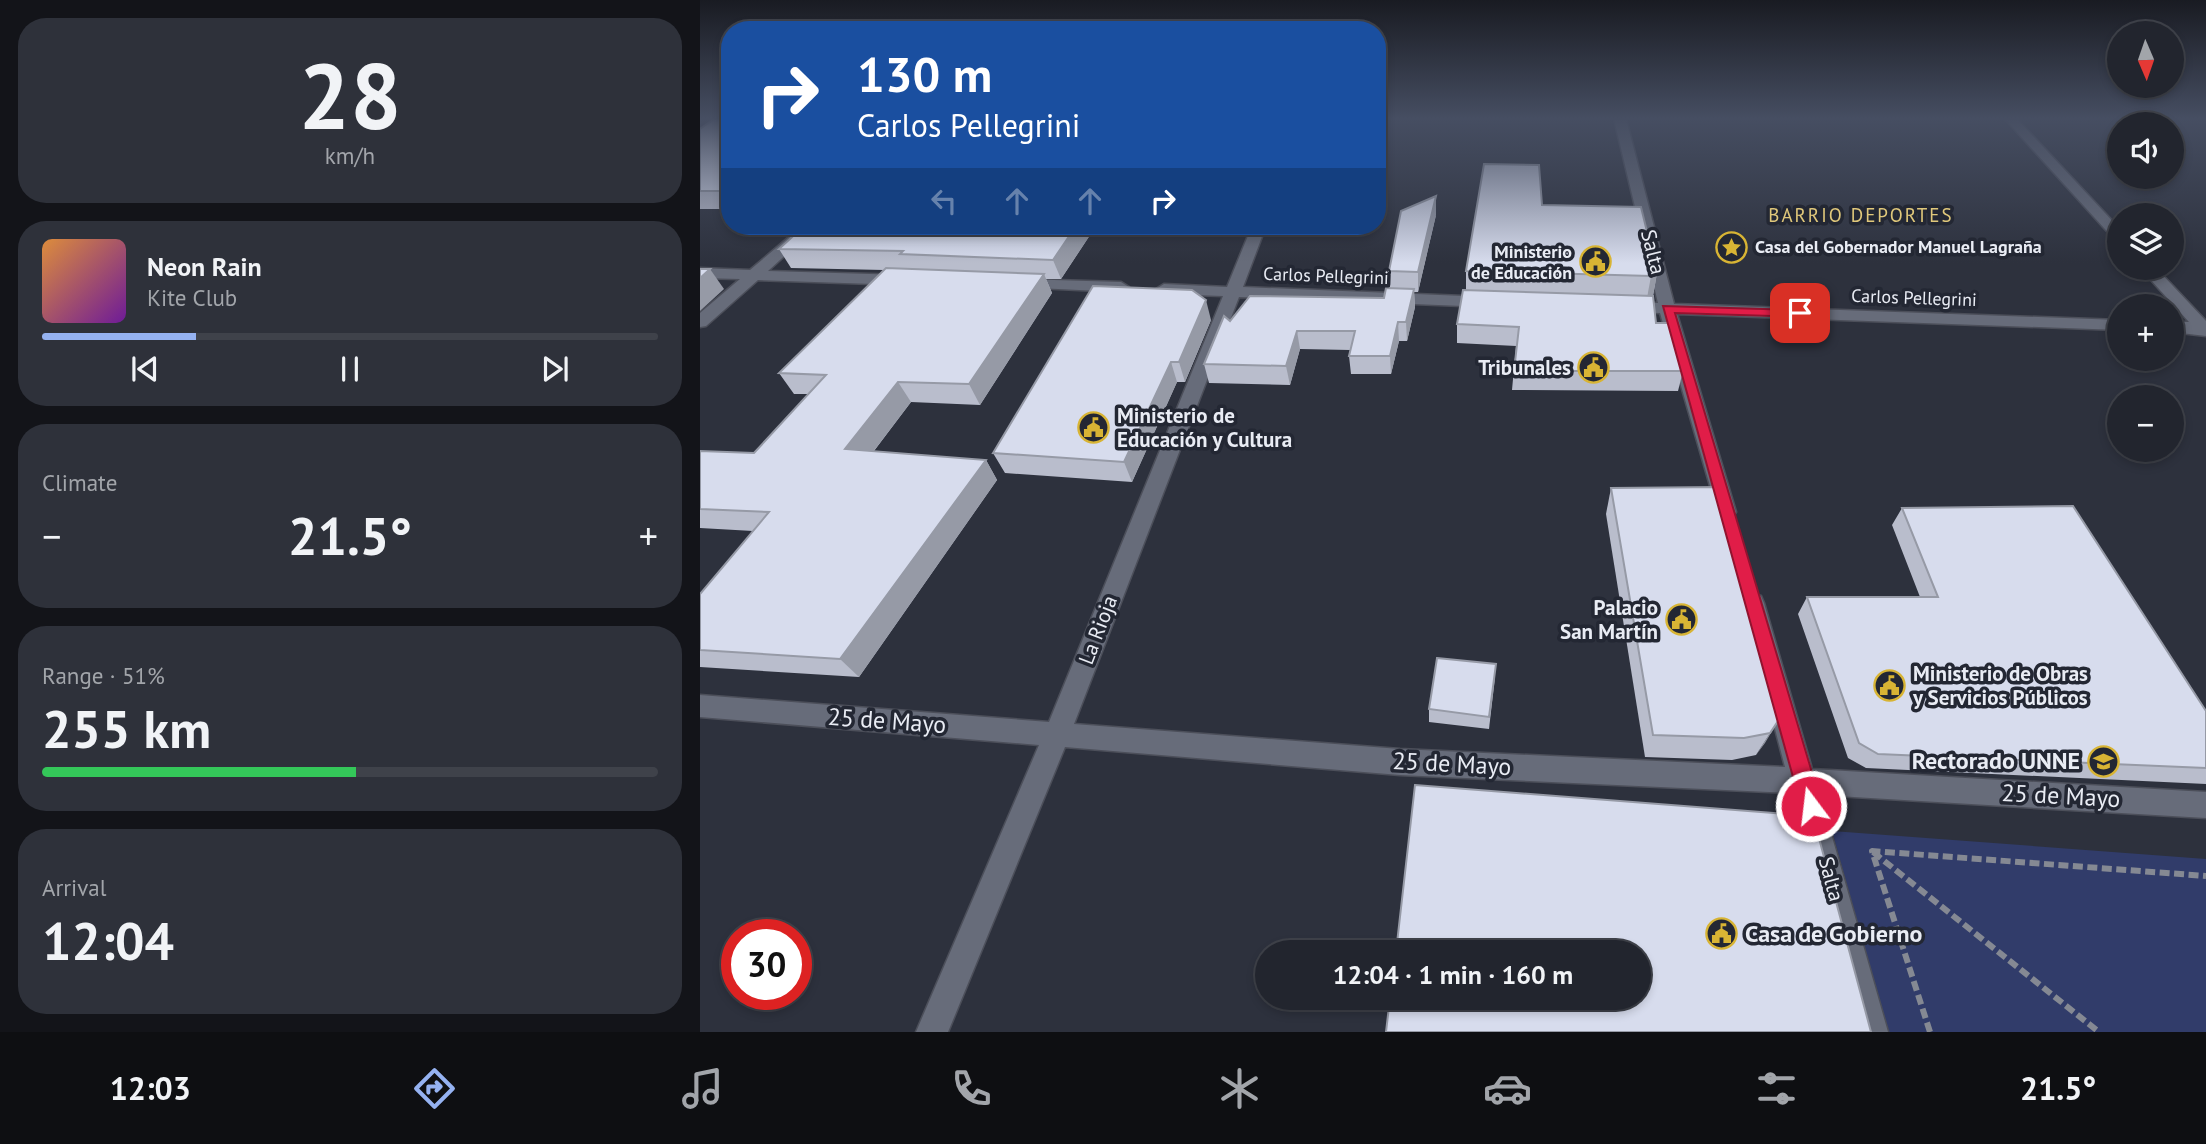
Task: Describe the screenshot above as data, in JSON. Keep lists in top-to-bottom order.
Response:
{
  "streets": {
    "street": [
      "Salta",
      "Carlos Pellegrini",
      "La Rioja",
      "25 de Mayo"
    ]
  },
  "crossings": [
    ["Salta", "Carlos Pellegrini"],
    ["Salta", "25 de Mayo"],
    ["Carlos Pellegrini", "La Rioja"],
    ["La Rioja", "25 de Mayo"]
  ],
  "districts": ["BARRIO DEPORTES"],
  "places": {
    "place": ["Casa del Gobernador Manuel Lagraña"],
    "public building": [
      "Ministerio de Educación",
      "Tribunales",
      "Ministerio de Educación y Cultura",
      "Palacio San Martín",
      "Ministerio de Obras y Servicios Públicos",
      "Casa de Gobierno"
    ],
    "school or university": ["Rectorado UNNE"]
  },
  "north": "bottom",
  "page": {
    "tile": [
      ["28", "km/h"],
      "Climate",
      ["Range · 51%", "255 km"],
      ["Arrival", "12:04"]
    ],
    "map_buttons": ["+", "−"],
    "turn": ["130 m", "Carlos Pellegrini"],
    "song": ["Neon Rain", "Kite Club"],
    "heat": ["−", "21.5°", "+"],
    "limit": "30",
    "trip": "12:04 · 1 min · 160 m",
    "tabs": ["12:03", "21.5°"]
  }
}
